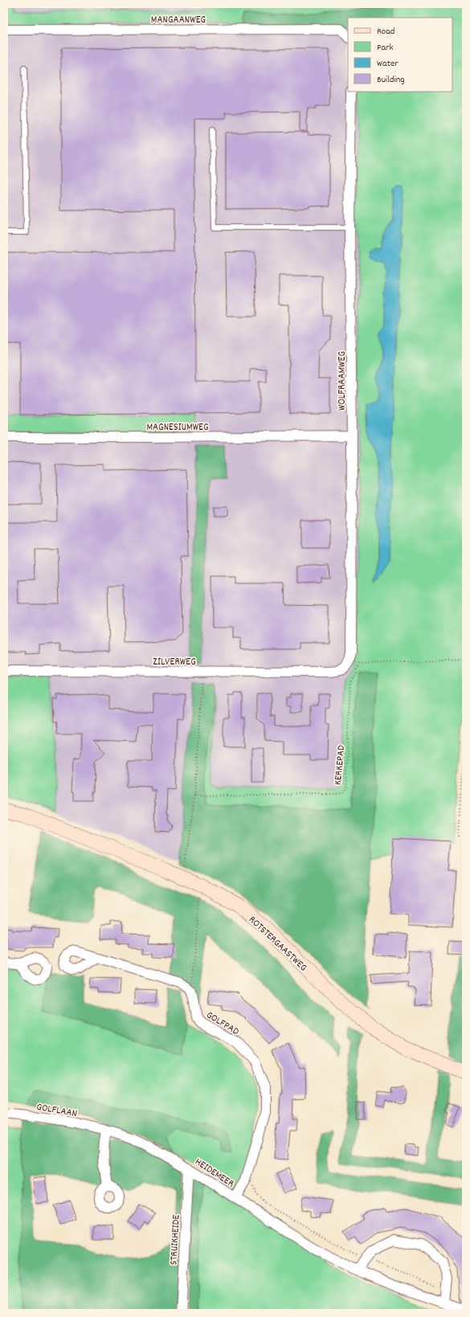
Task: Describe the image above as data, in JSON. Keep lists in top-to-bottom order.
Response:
{
  "streets": {
    "street": [
      "MANGAANWEG",
      "WOLFRAAMWEG",
      "MAGNESIUMWEG",
      "ZILVERWEG",
      "ROTSTERGAASTWEG",
      "GOLFPAD",
      "GOLFLAAN",
      "HEIDEMEER",
      "STRUIKHEIDE"
    ],
    "path": ["KERKEPAD"]
  },
  "crossings": [
    ["WOLFRAAMWEG", "MAGNESIUMWEG"],
    ["WOLFRAAMWEG", "ZILVERWEG"],
    ["GOLFPAD", "HEIDEMEER"],
    ["GOLFLAAN", "HEIDEMEER"],
    ["HEIDEMEER", "STRUIKHEIDE"]
  ],
  "legend": [
    "Road",
    "Park",
    "Water",
    "Building"
  ]
}
